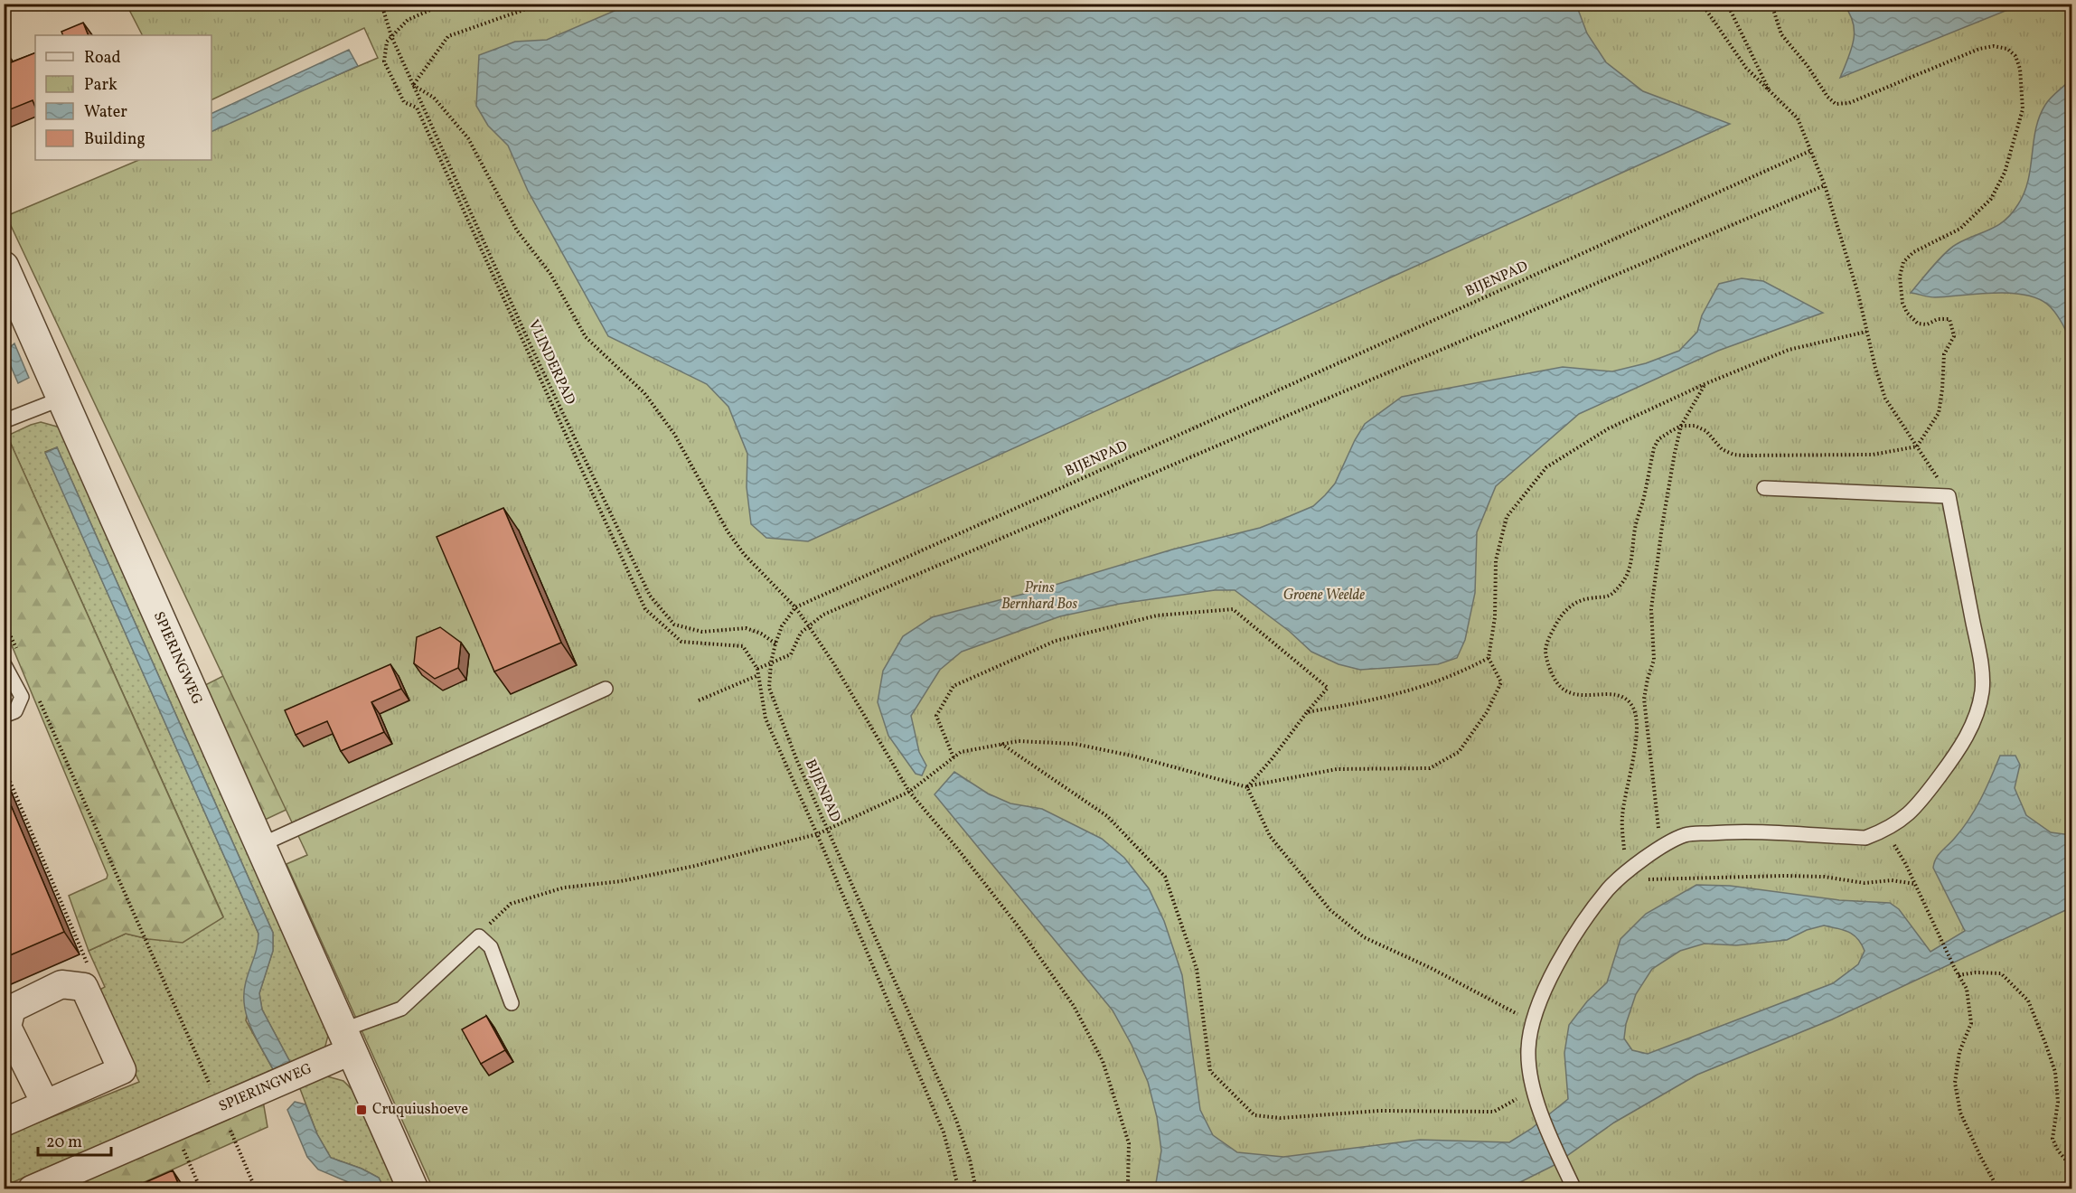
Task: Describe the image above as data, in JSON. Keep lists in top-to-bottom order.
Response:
{
  "streets": {
    "street": ["SPIERINGWEG"],
    "path": ["BIJENPAD", "VLINDERPAD"]
  },
  "crossings": [
    ["BIJENPAD", "VLINDERPAD"]
  ],
  "parks": ["Prins Bernhard Bos", "Groene Weelde"],
  "places": {
    "transit": ["Cruquiushoeve"]
  },
  "legend": [
    "Road",
    "Park",
    "Water",
    "Building"
  ],
  "scale_bar": "20 m"
}
